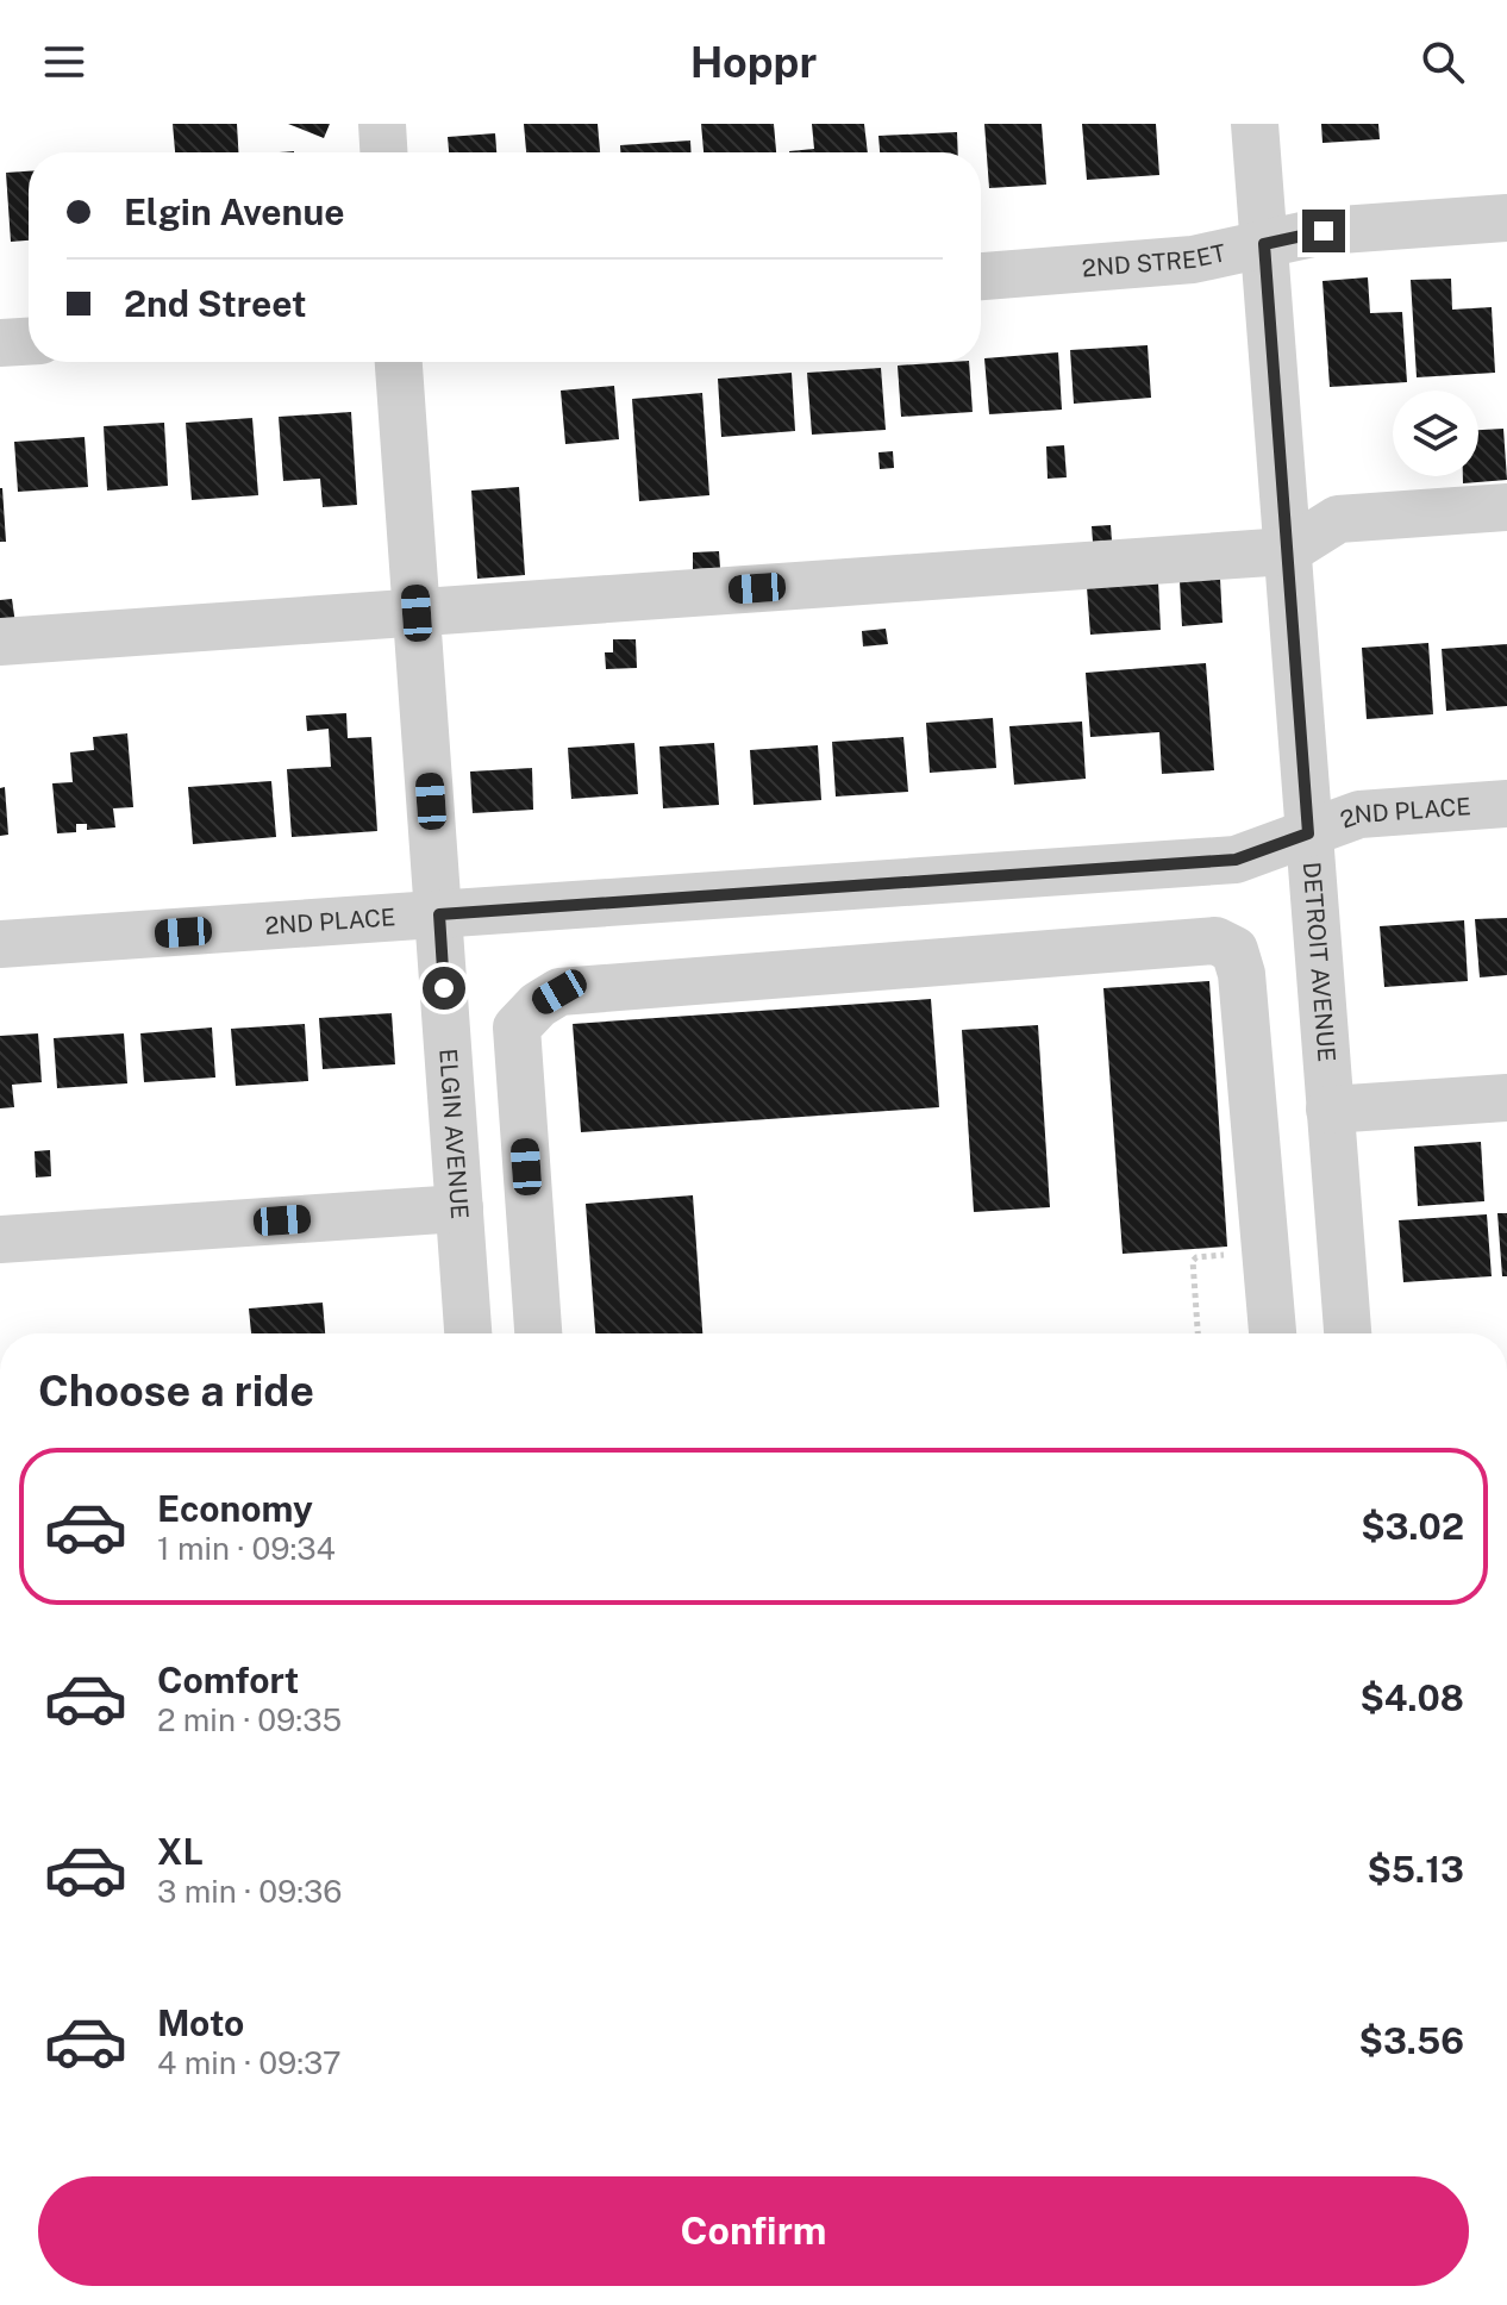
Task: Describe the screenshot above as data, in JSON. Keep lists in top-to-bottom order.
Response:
{
  "streets": {
    "street": [
      "2ND STREET",
      "2ND PLACE",
      "DETROIT AVENUE",
      "ELGIN AVENUE"
    ]
  },
  "crossings": [
    ["2ND STREET", "DETROIT AVENUE"],
    ["2ND PLACE", "DETROIT AVENUE"],
    ["2ND PLACE", "ELGIN AVENUE"]
  ],
  "page": {
    "header": "Hoppr",
    "banner": ["Elgin Avenue", "2nd Street"],
    "heading": "Choose a ride",
    "list": [
      {
        "name": "Economy",
        "note": "1 min · 09:34",
        "value": "$3.02"
      },
      {
        "name": "Comfort",
        "note": "2 min · 09:35",
        "value": "$4.08"
      },
      {
        "name": "XL",
        "note": "3 min · 09:36",
        "value": "$5.13"
      },
      {
        "name": "Moto",
        "note": "4 min · 09:37",
        "value": "$3.56"
      }
    ],
    "buttons": "Confirm"
  }
}
